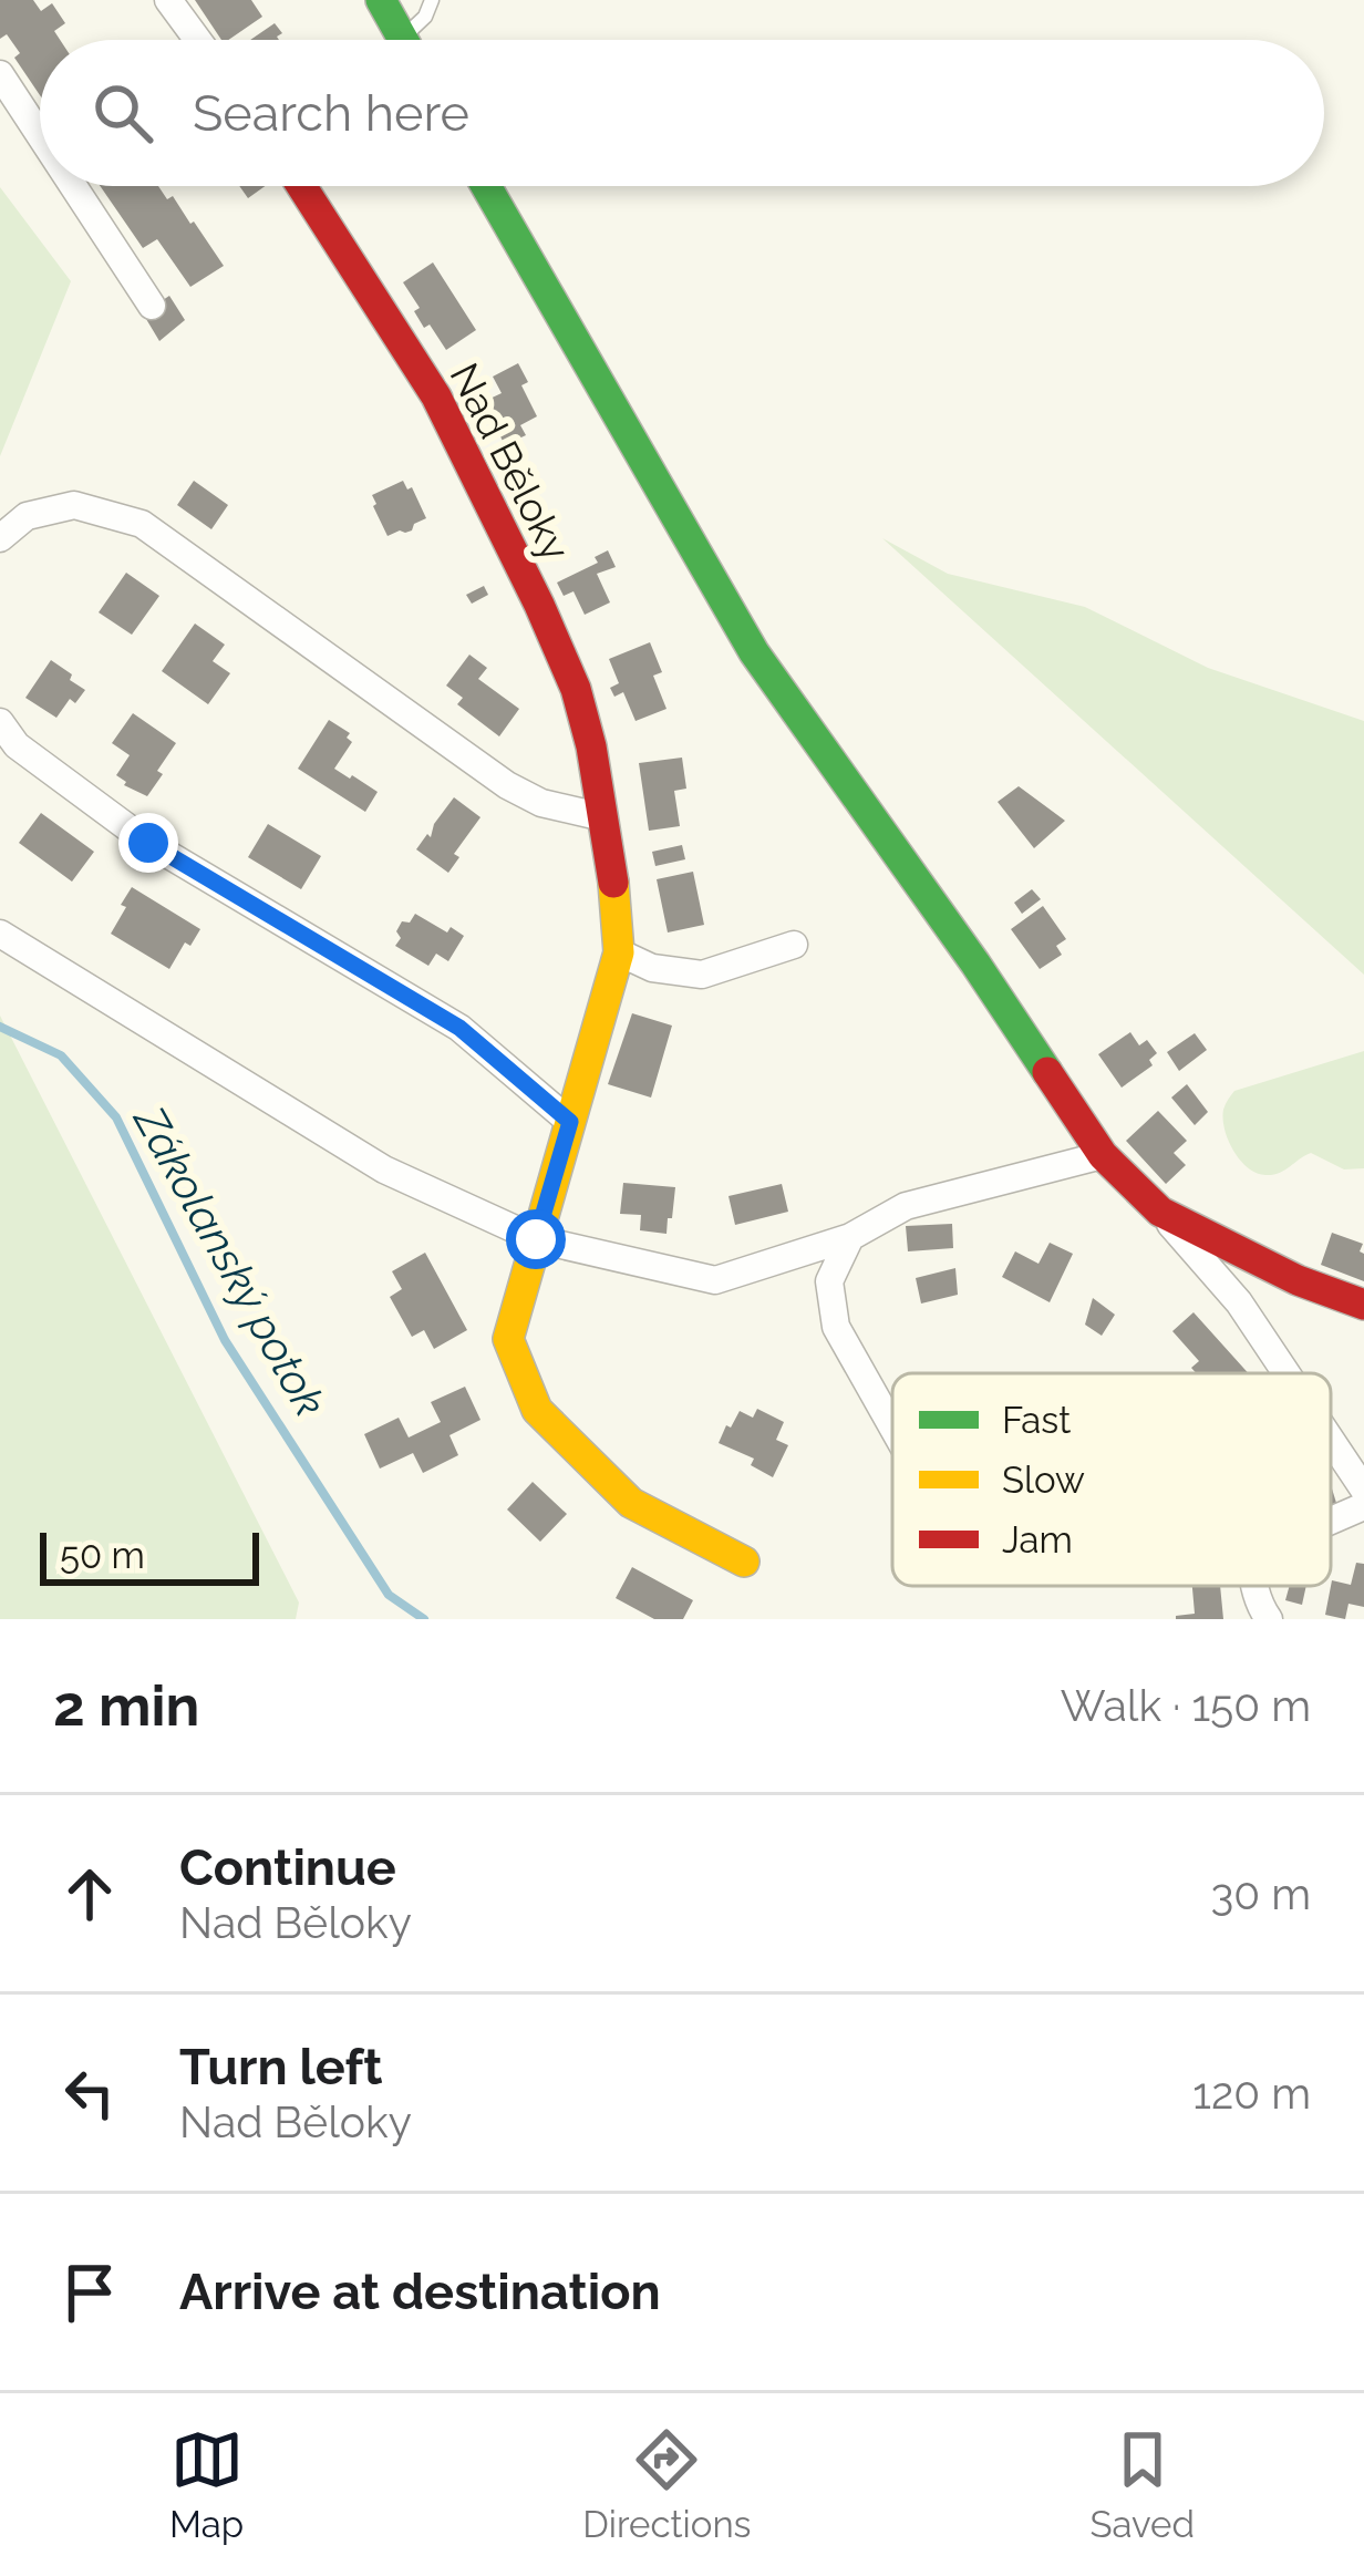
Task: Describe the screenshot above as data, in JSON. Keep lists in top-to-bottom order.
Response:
{
  "streets": {
    "street": ["Nad Běloky"]
  },
  "water": ["Zákolanský potok"],
  "legend": ["Fast", "Slow", "Jam"],
  "scale_bar": "50 m",
  "page": {
    "search": "Search here",
    "scale": "50 m",
    "heading": ["2 min", "Walk · 150 m"],
    "list": [
      ["Continue", "Nad Běloky", "30 m"],
      ["Turn left", "Nad Běloky", "120 m"],
      "Arrive at destination"
    ],
    "nav": ["Map", "Directions", "Saved"]
  }
}
